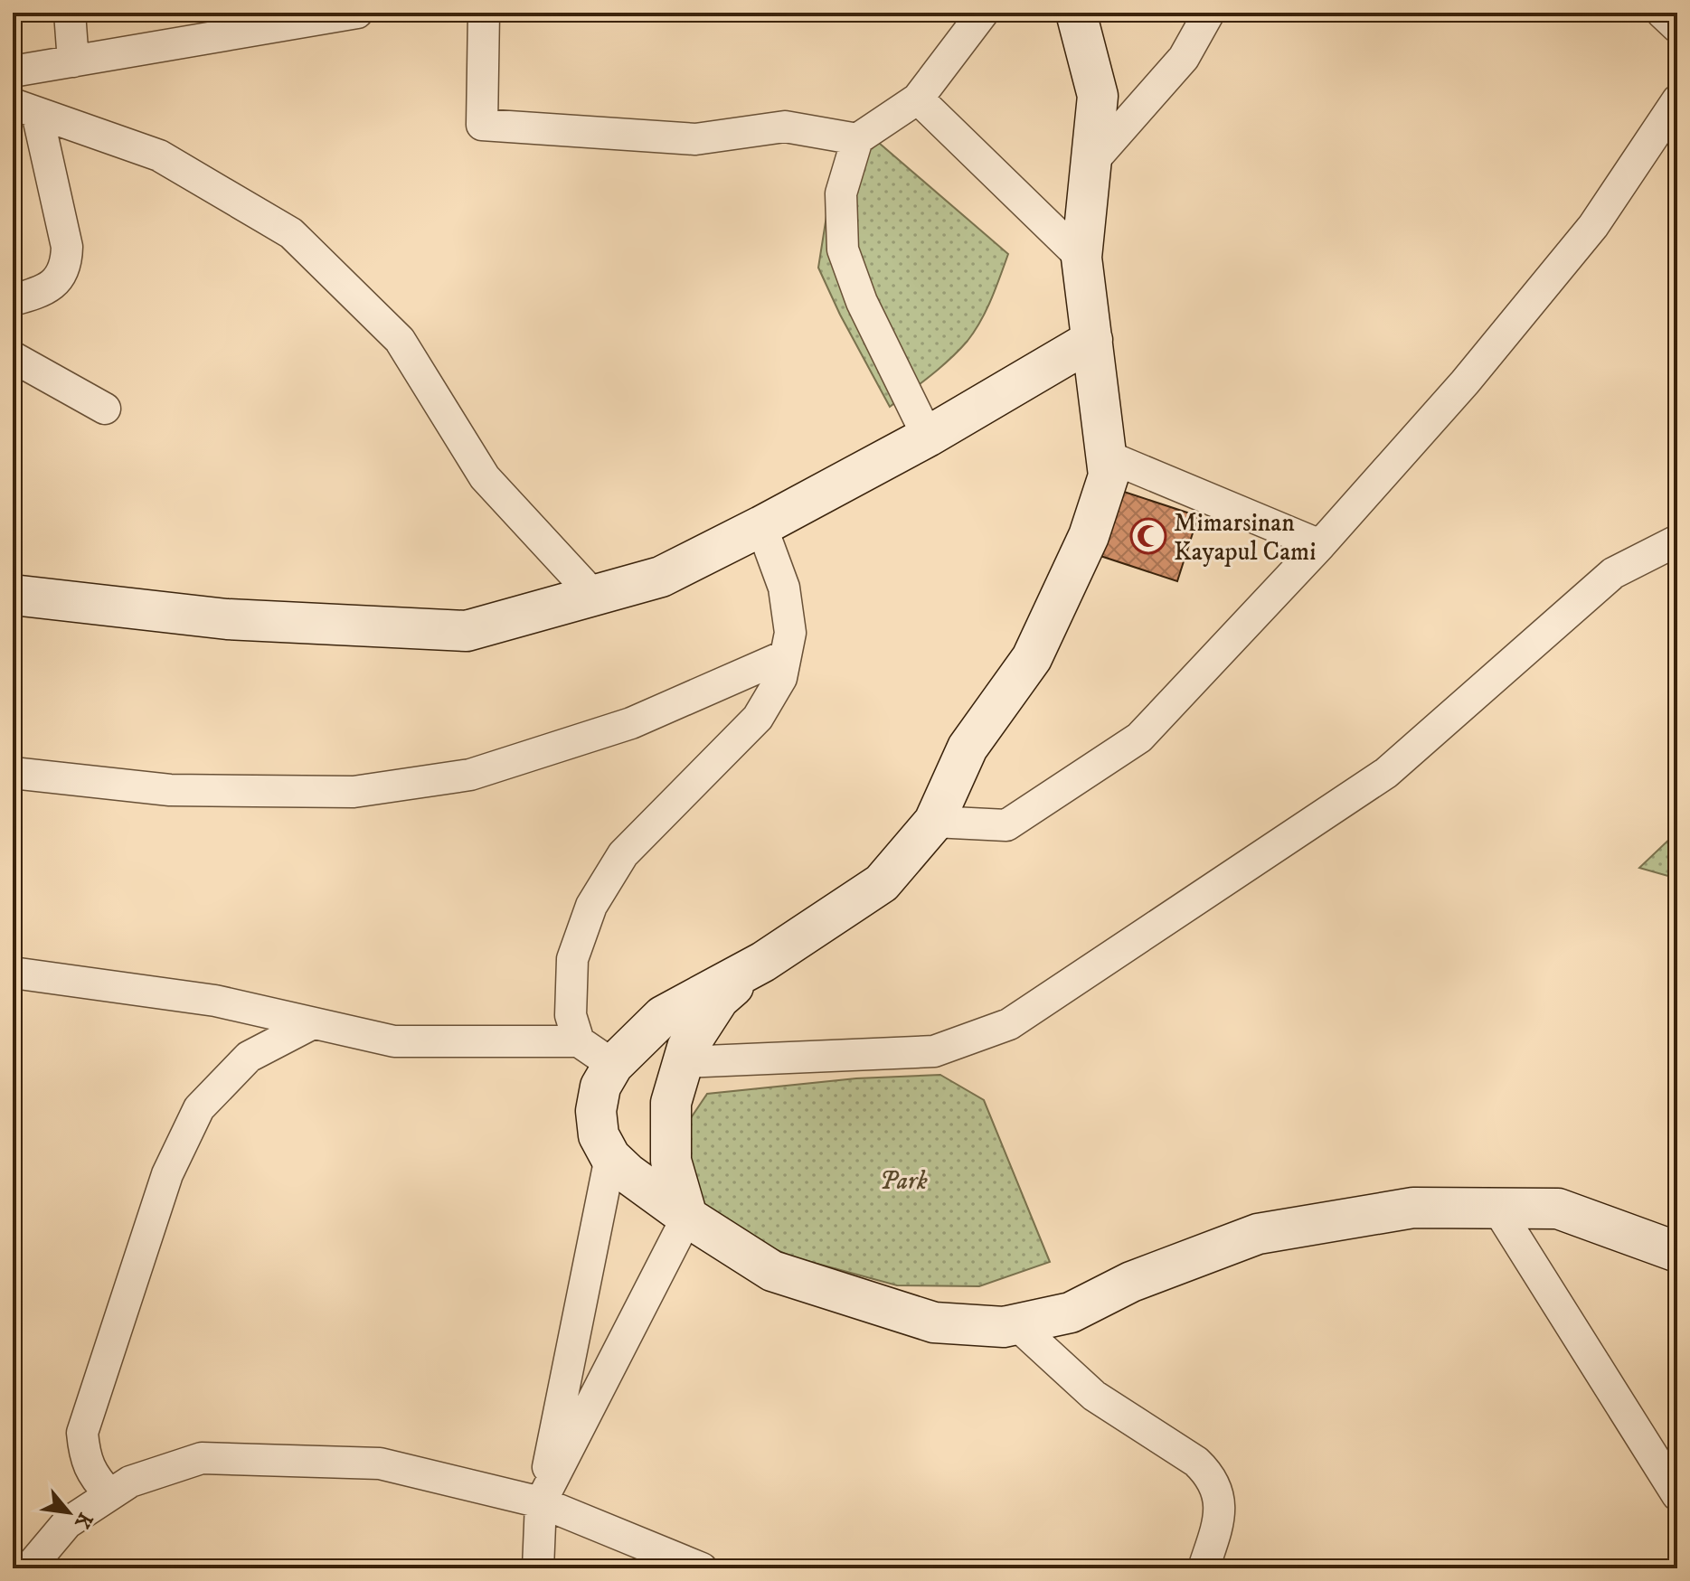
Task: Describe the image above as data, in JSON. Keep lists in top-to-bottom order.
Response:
{
  "parks": ["Park"],
  "places": {
    "mosque": ["Mimarsinan Kayapul Cami"]
  },
  "north": "bottom right"
}
